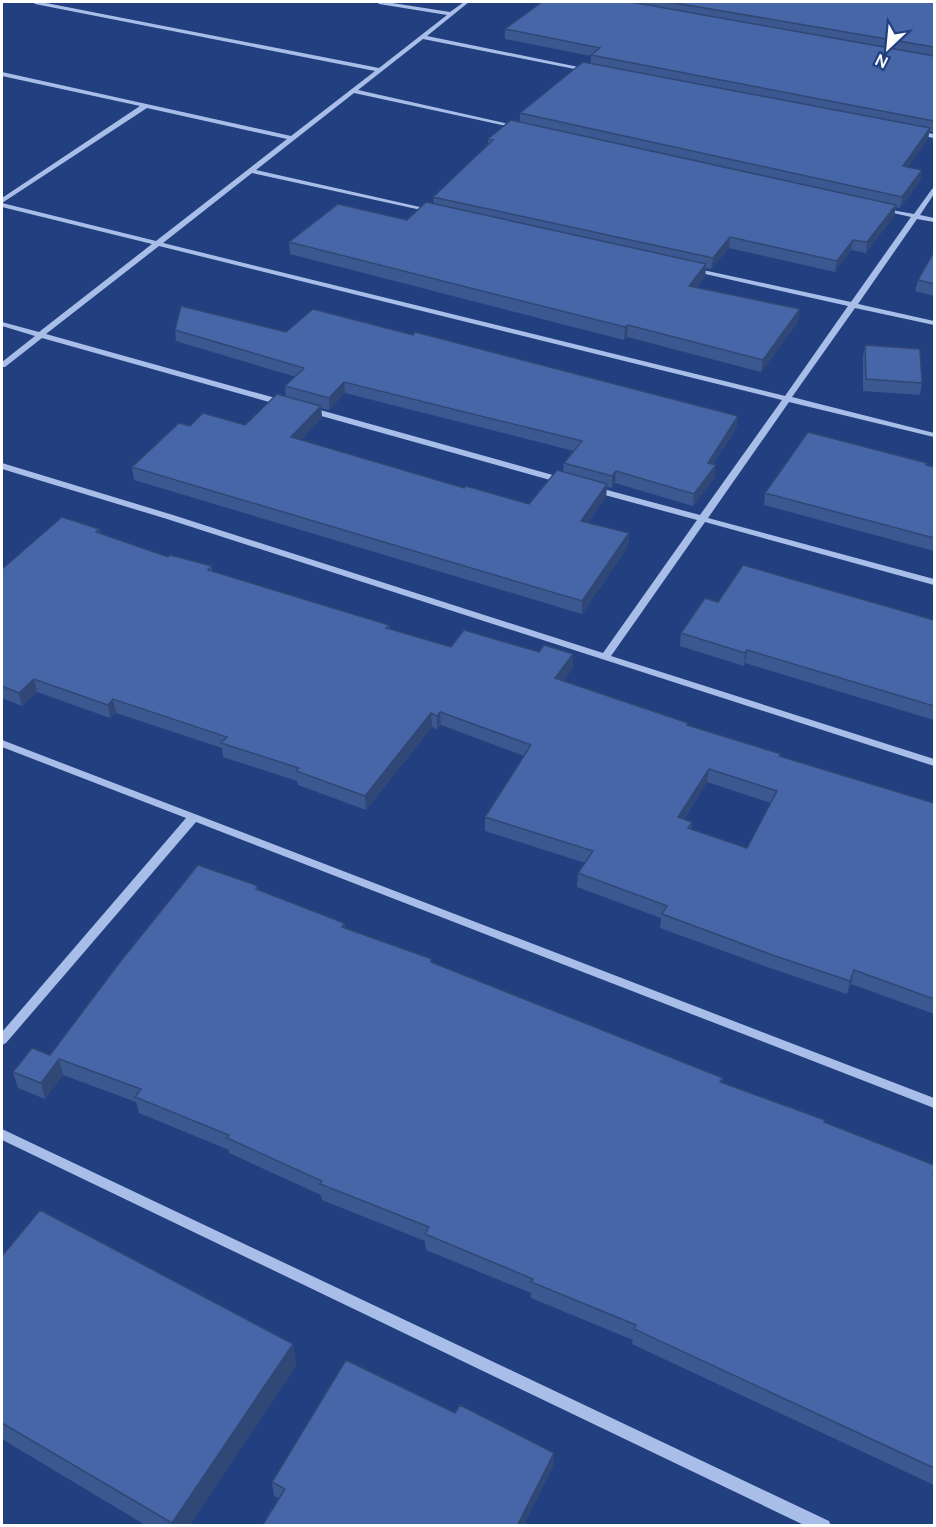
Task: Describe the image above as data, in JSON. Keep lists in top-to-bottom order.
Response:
{
  "north": "bottom left"
}
